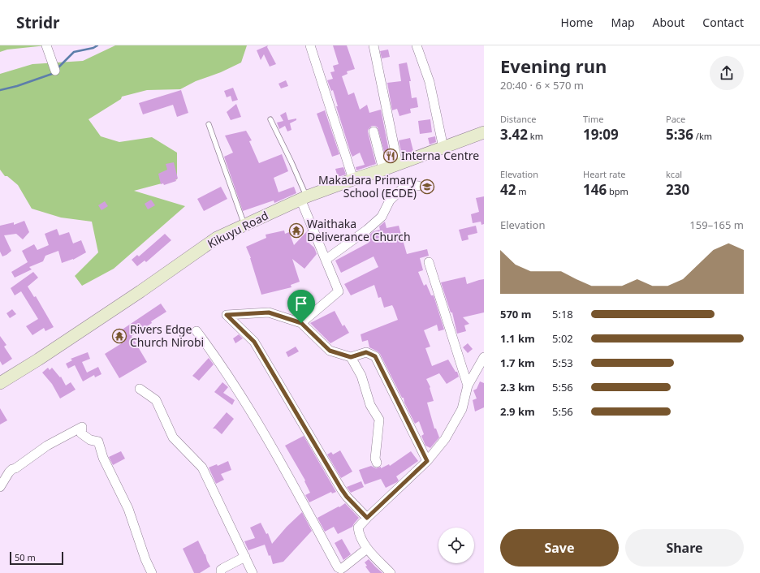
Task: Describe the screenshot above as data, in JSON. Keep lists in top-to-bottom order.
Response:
{
  "streets": {
    "main road": ["Kikuyu Road"]
  },
  "places": {
    "restaurant": ["Interna Centre"],
    "school or university": ["Makadara Primary School (ECDE)"],
    "temple": ["Waithaka Deliverance Church", "Rivers Edge Church Nirobi"]
  },
  "scale_bar": "50 m",
  "page": {
    "header": "Stridr",
    "nav": [
      "Home",
      "Map",
      "About",
      "Contact"
    ],
    "heading": ["Evening run", "20:40 · 6 × 570 m"],
    "stats": [
      ["Distance", "3.42 km"],
      ["Time", "19:09"],
      ["Pace", "5:36 /km"],
      ["Elevation", "42 m"],
      ["Heart rate", "146 bpm"],
      ["kcal", "230"]
    ],
    "chart": ["Elevation", "159–165 m"],
    "list": [
      {
        "name": "570 m",
        "note": "5:18"
      },
      {
        "name": "1.1 km",
        "note": "5:02"
      },
      {
        "name": "1.7 km",
        "note": "5:53"
      },
      {
        "name": "2.3 km",
        "note": "5:56"
      },
      {
        "name": "2.9 km",
        "note": "5:56"
      }
    ],
    "buttons": ["Save", "Share"],
    "scale": "50 m"
  }
}
